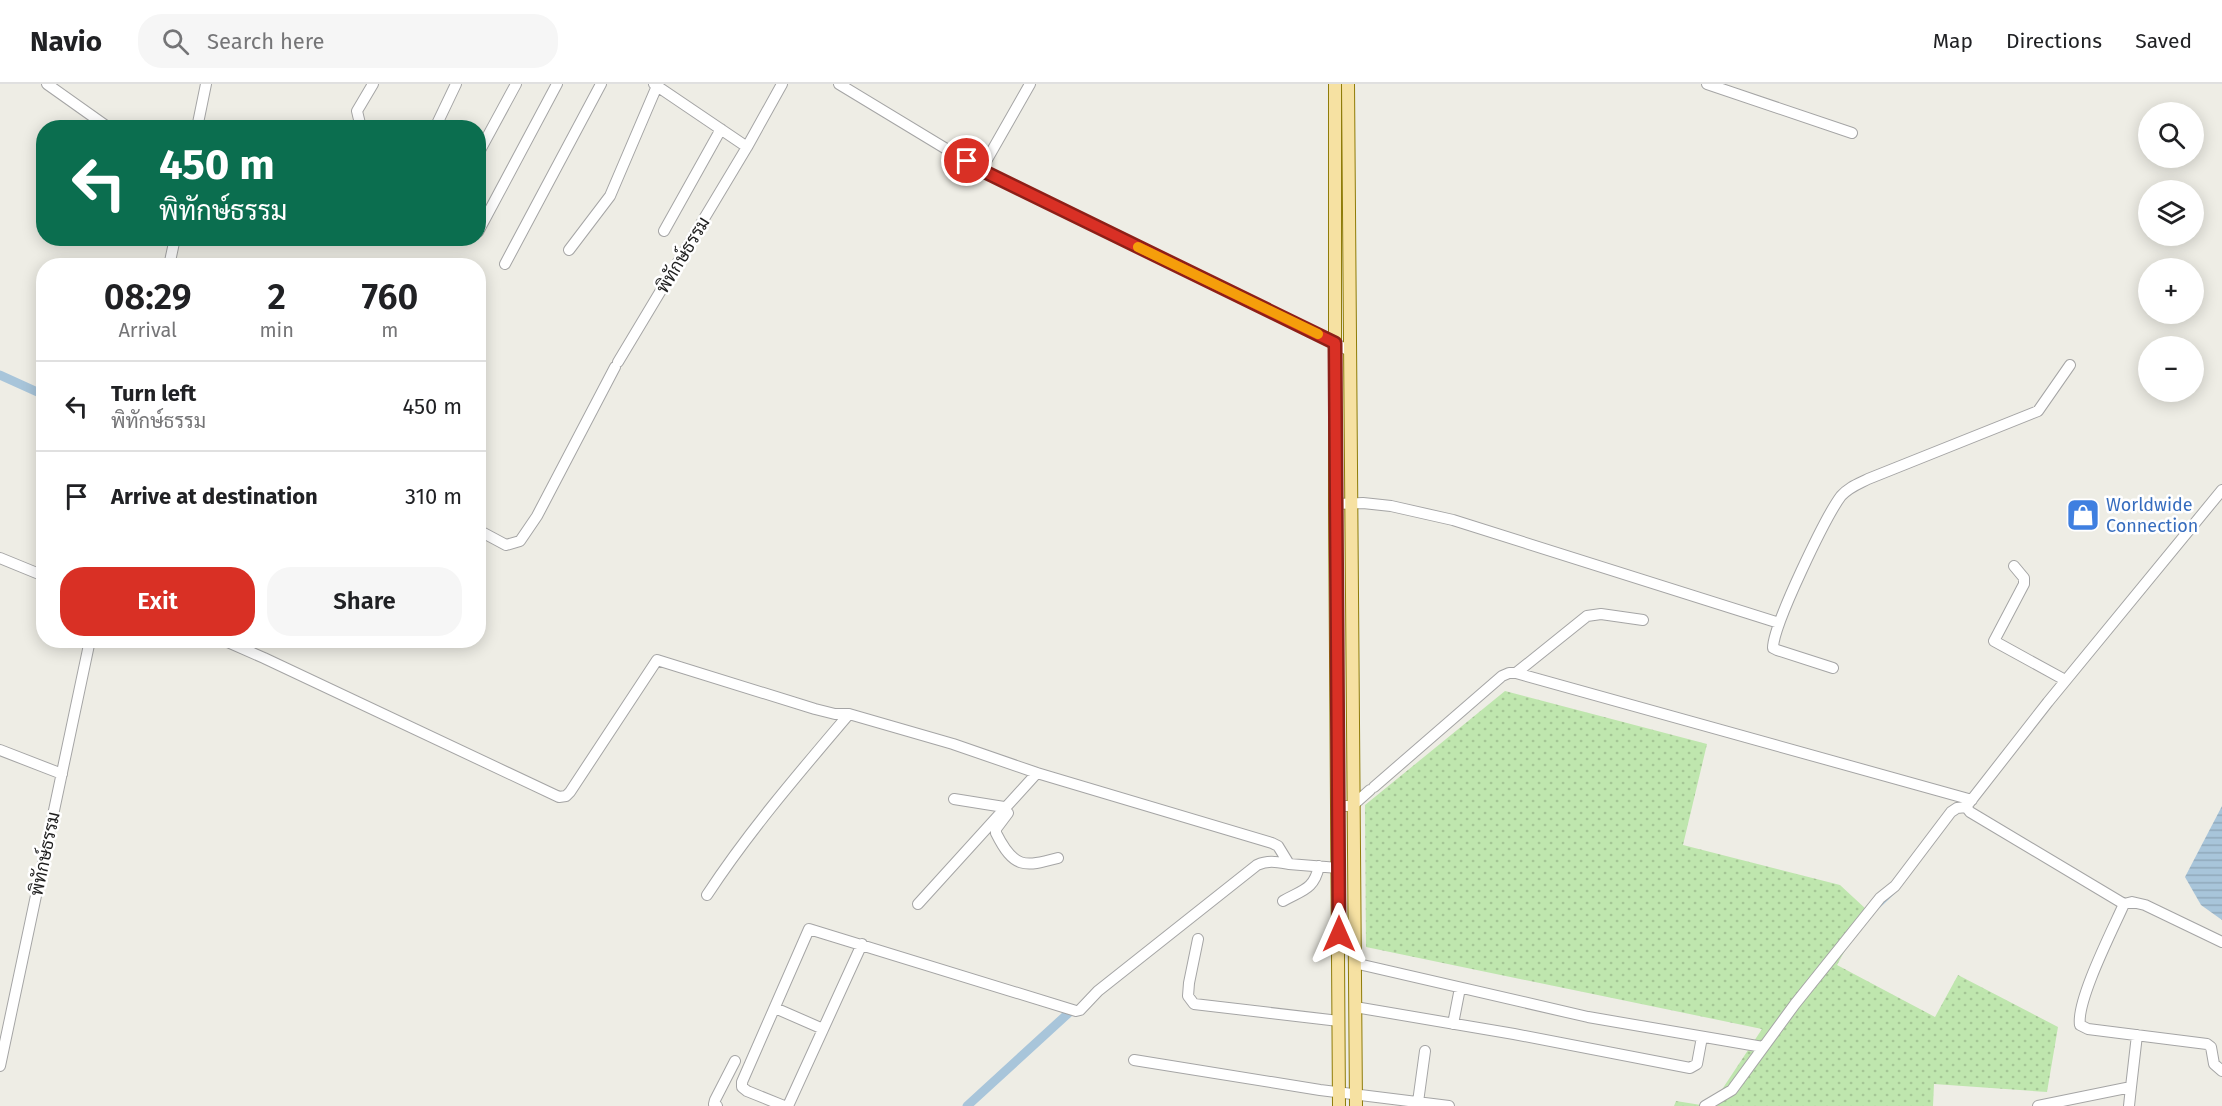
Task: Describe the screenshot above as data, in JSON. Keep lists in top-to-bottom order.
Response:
{
  "streets": {
    "street": ["พิทักษ์ธรรม"]
  },
  "places": {
    "shop": ["Worldwide Connection"]
  },
  "page": {
    "header": "Navio",
    "search": "Search here",
    "nav": ["Map", "Directions", "Saved"],
    "map_buttons": ["+", "−"],
    "turn": ["450 m", "พิทักษ์ธรรม"],
    "eta": [
      "08:29",
      "Arrival",
      "2",
      "min",
      "760",
      "m"
    ],
    "list": [
      {
        "name": "Turn left",
        "note": "พิทักษ์ธรรม",
        "value": "450 m"
      },
      {
        "name": "Arrive at destination",
        "value": "310 m"
      }
    ],
    "buttons": ["Exit", "Share"]
  }
}
